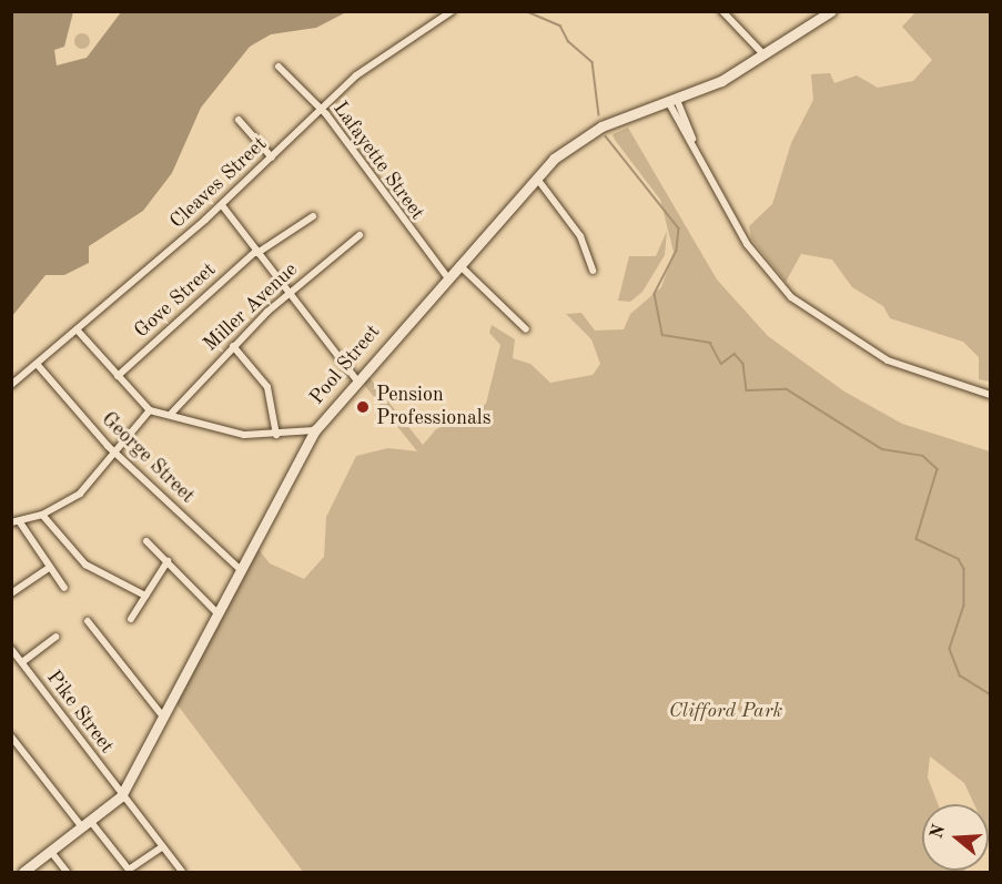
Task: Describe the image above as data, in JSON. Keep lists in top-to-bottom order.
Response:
{
  "streets": {
    "main road": ["Pool Street"],
    "street": [
      "Lafayette Street",
      "Cleaves Street",
      "Gove Street",
      "Miller Avenue",
      "George Street",
      "Pike Street"
    ]
  },
  "crossings": [
    ["Lafayette Street", "Cleaves Street"],
    ["Lafayette Street", "Pool Street"],
    ["Cleaves Street", "George Street"],
    ["Pool Street", "George Street"],
    ["Pool Street", "Pike Street"]
  ],
  "parks": ["Clifford Park"],
  "places": ["Pension Professionals"],
  "north": "left"
}
